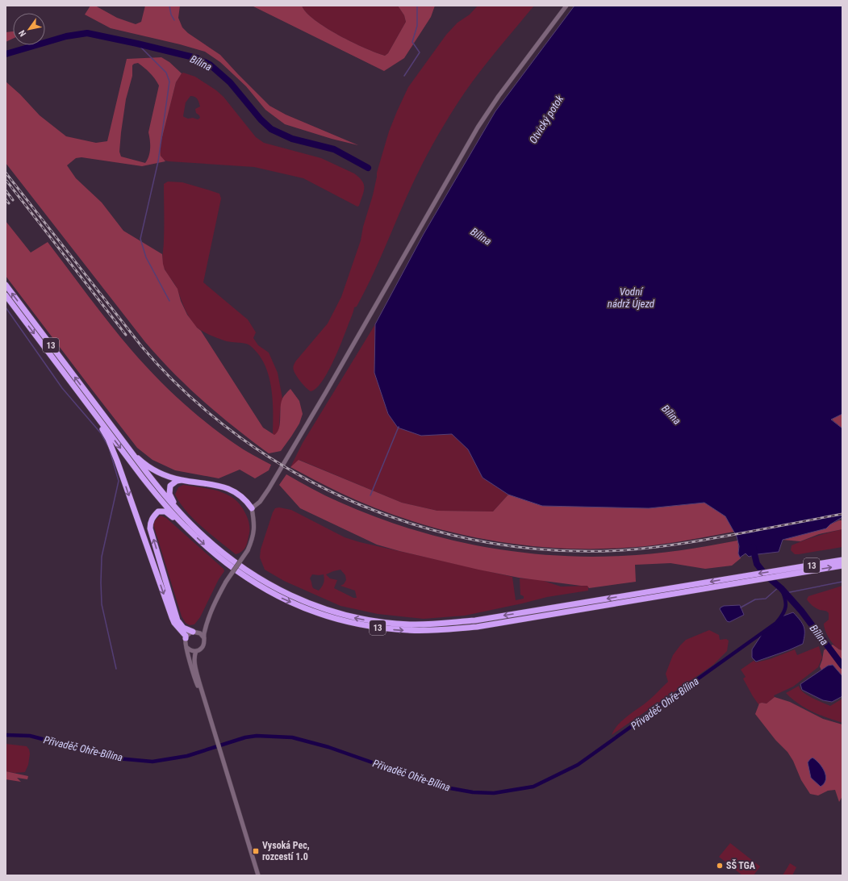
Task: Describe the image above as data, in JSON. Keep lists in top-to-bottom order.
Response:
{
  "streets": {
    "highway": ["13"]
  },
  "water": [
    "Bílina",
    "Otvický potok",
    "Vodní nádrž Újezd",
    "Přivaděč Ohře-Bílina"
  ],
  "places": {
    "transit": ["Vysoká Pec, rozcestí 1.0"],
    "other": ["SŠ TGA"]
  },
  "north": "bottom left"
}
